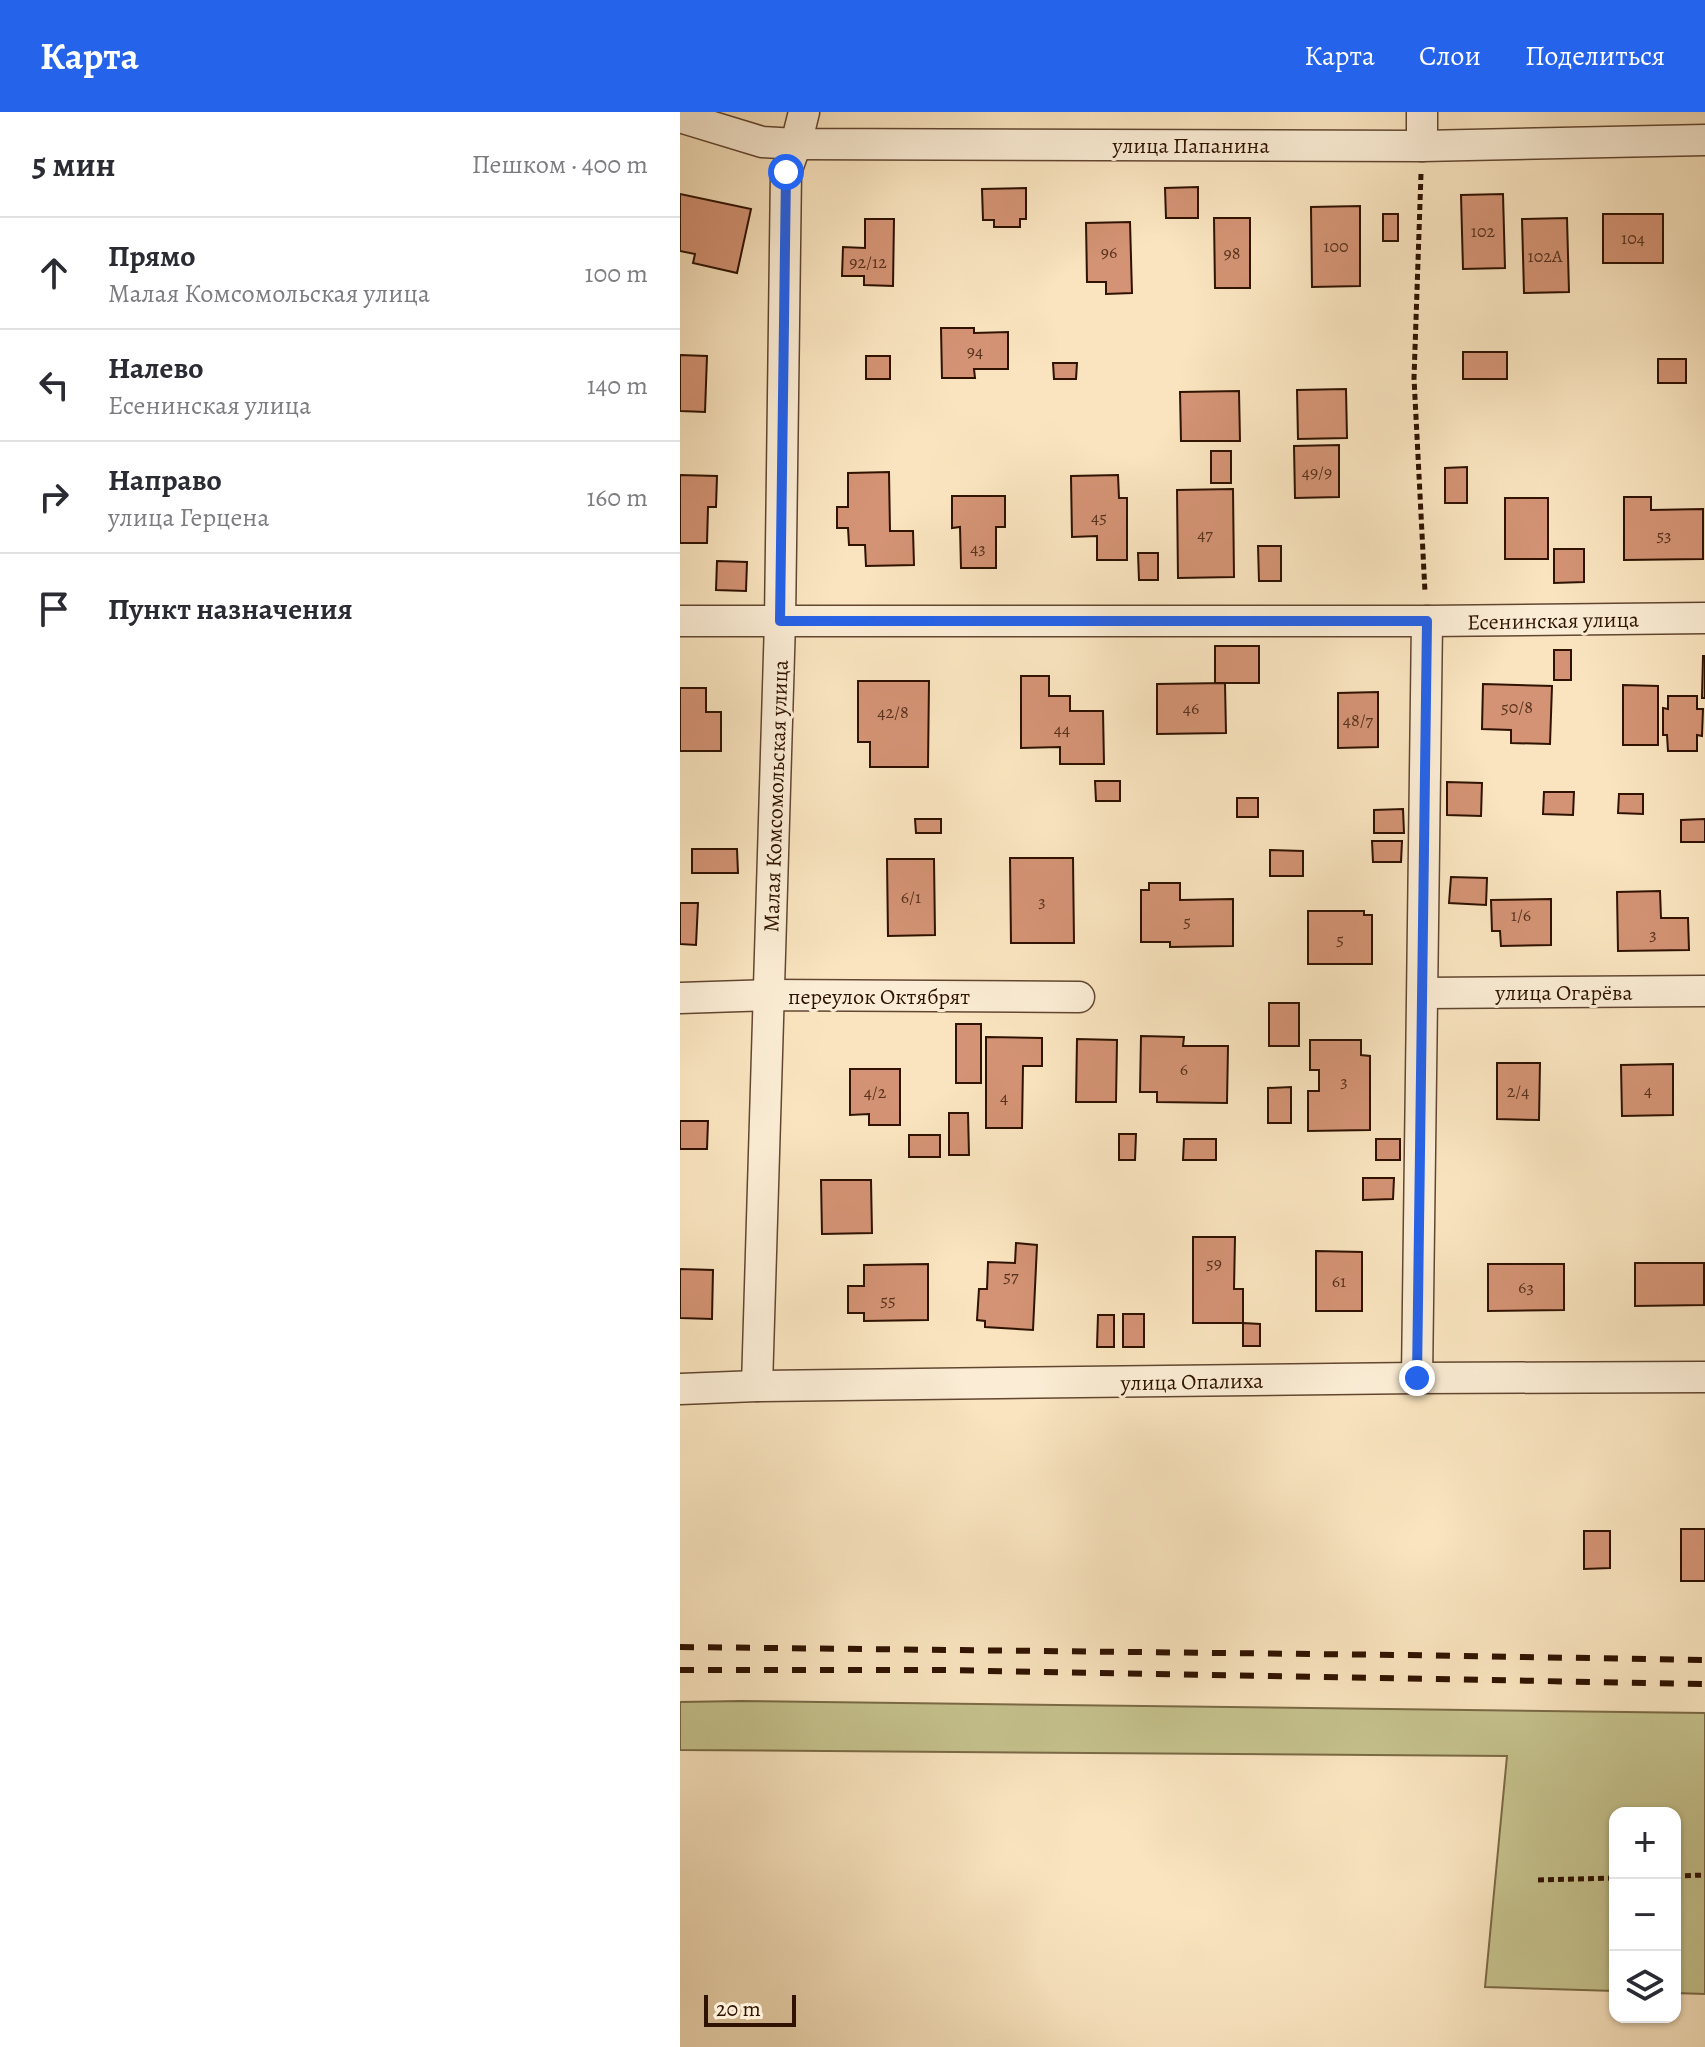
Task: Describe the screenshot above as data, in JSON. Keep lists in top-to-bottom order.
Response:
{
  "streets": {
    "street": [
      "улица Папанина",
      "Есенинская улица",
      "Малая Комсомольская улица",
      "улица Огарёва",
      "переулок Октябрят",
      "улица Опалиха"
    ]
  },
  "crossings": [
    ["улица Папанина", "Малая Комсомольская улица"],
    ["Есенинская улица", "Малая Комсомольская улица"],
    ["Малая Комсомольская улица", "переулок Октябрят"],
    ["Малая Комсомольская улица", "улица Опалиха"]
  ],
  "house_numbers": [
    "102",
    "104",
    "100",
    "96",
    "98",
    "102А",
    "92/12",
    "94",
    "49/9",
    "45",
    "47",
    "53",
    "43",
    "50/8",
    "46",
    "42/8",
    "48/7",
    "44",
    "6/1",
    "3",
    "1/6",
    "5",
    "3",
    "5",
    "6",
    "3",
    "4",
    "2/4",
    "4/2",
    "4",
    "59",
    "57",
    "61",
    "63",
    "55"
  ],
  "scale_bar": "20 m",
  "page": {
    "header": "Карта",
    "nav": ["Карта", "Слои", "Поделиться"],
    "heading": ["5 мин", "Пешком · 400 m"],
    "list": [
      ["Прямо", "Малая Комсомольская улица", "100 m"],
      ["Налево", "Есенинская улица", "140 m"],
      ["Направо", "улица Герцена", "160 m"],
      "Пункт назначения"
    ],
    "map_buttons": ["+", "−"],
    "scale": "20 m"
  }
}
